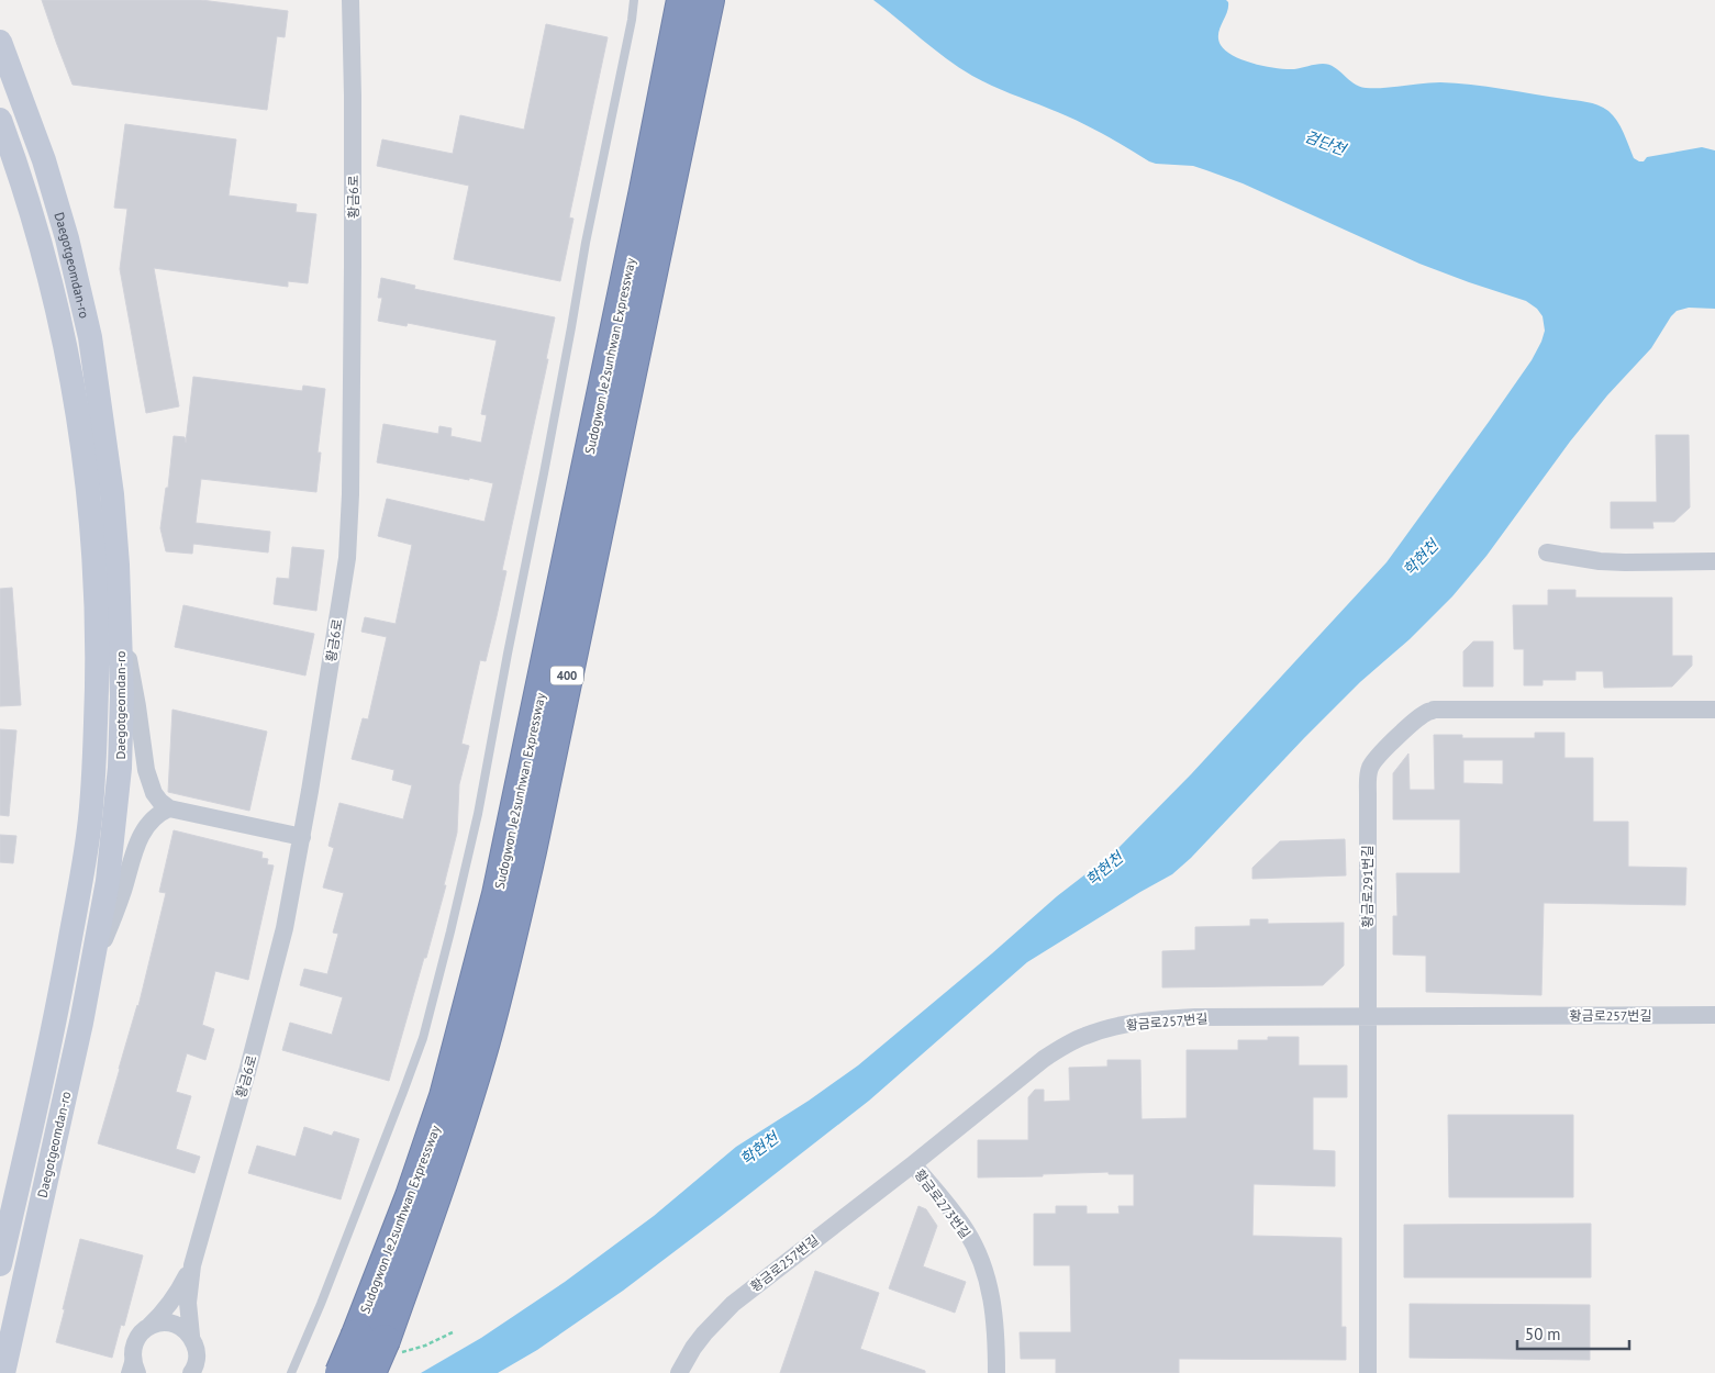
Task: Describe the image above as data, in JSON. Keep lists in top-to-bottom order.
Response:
{
  "streets": {
    "highway": ["Sudogwon Je2sunhwan Expressway", "400"],
    "main road": ["Daegotgeomdan-ro"],
    "street": [
      "황금6로",
      "황금로291번길",
      "황금로257번길",
      "황금로273번길"
    ]
  },
  "crossings": [
    ["황금로291번길", "황금로257번길"],
    ["황금로257번길", "황금로273번길"]
  ],
  "water": ["검단천", "학현천"],
  "scale_bar": "50 m"
}
